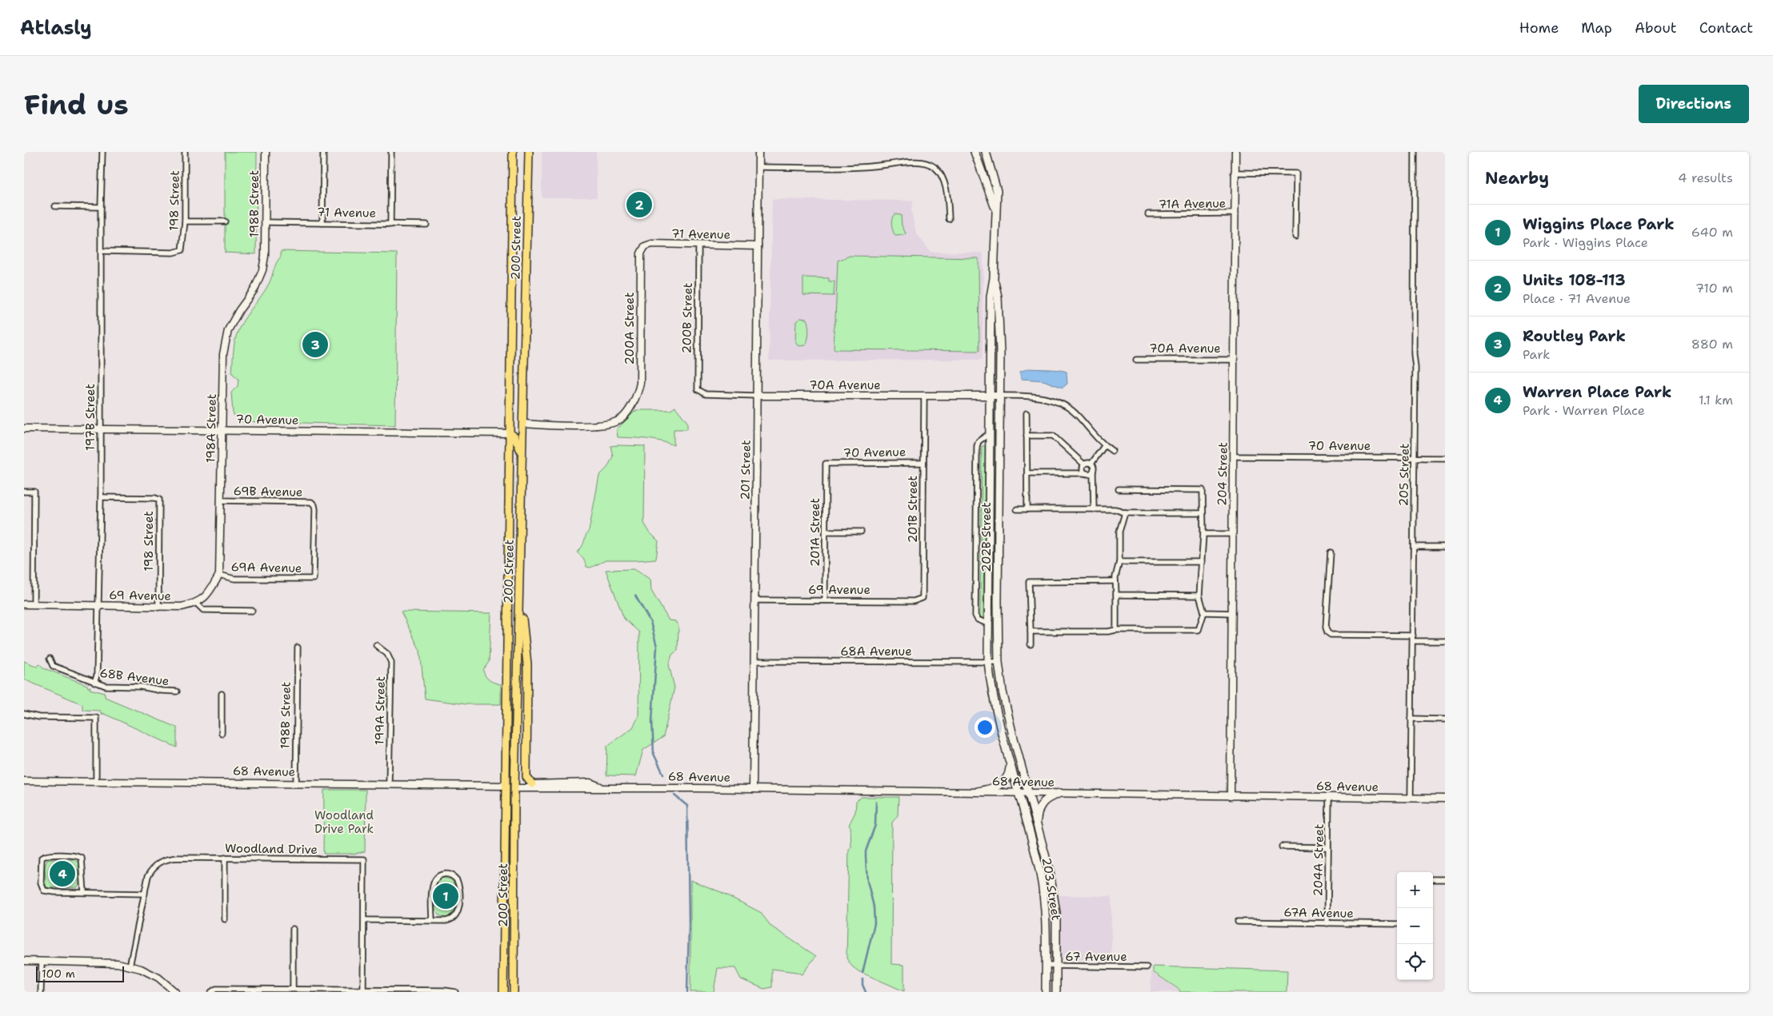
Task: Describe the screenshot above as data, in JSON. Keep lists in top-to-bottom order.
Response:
{
  "streets": {
    "main road": ["200 Street", "202B Street", "203 Street"],
    "street": [
      "198 Street",
      "198B Street",
      "71A Avenue",
      "71 Avenue",
      "200B Street",
      "200A Street",
      "70A Avenue",
      "197B Street",
      "70 Avenue",
      "198A Street",
      "201 Street",
      "204 Street",
      "205 Street",
      "69B Avenue",
      "201B Street",
      "201A Street",
      "69A Avenue",
      "69 Avenue",
      "68A Avenue",
      "68B Avenue",
      "199A Street",
      "68 Avenue",
      "Woodland Drive",
      "204A Street",
      "67A Avenue",
      "67 Avenue"
    ]
  },
  "crossings": [
    ["198 Street", "197B Street"],
    ["198 Street", "69 Avenue"],
    ["198B Street", "71 Avenue"],
    ["198B Street", "198A Street"],
    ["198B Street", "68 Avenue"],
    ["71A Avenue", "204 Street"],
    ["71 Avenue", "200B Street"],
    ["71 Avenue", "200A Street"],
    ["71 Avenue", "201 Street"],
    ["200 Street", "200A Street"],
    ["200 Street", "70 Avenue"],
    ["200 Street", "68 Avenue"],
    ["200B Street", "70A Avenue"],
    ["70A Avenue", "201 Street"],
    ["70A Avenue", "204 Street"],
    ["70A Avenue", "201B Street"],
    ["70A Avenue", "202B Street"],
    ["197B Street", "70 Avenue"],
    ["197B Street", "69 Avenue"],
    ["197B Street", "68B Avenue"],
    ["70 Avenue", "198A Street"],
    ["70 Avenue", "204 Street"],
    ["70 Avenue", "205 Street"],
    ["70 Avenue", "201B Street"],
    ["70 Avenue", "201A Street"],
    ["198A Street", "69B Avenue"],
    ["198A Street", "69A Avenue"],
    ["198A Street", "69 Avenue"],
    ["201 Street", "69 Avenue"],
    ["201 Street", "68A Avenue"],
    ["201 Street", "68 Avenue"],
    ["204 Street", "68 Avenue"],
    ["205 Street", "68 Avenue"],
    ["69B Avenue", "69A Avenue"],
    ["201B Street", "69 Avenue"],
    ["201A Street", "69 Avenue"],
    ["202B Street", "68A Avenue"],
    ["202B Street", "68 Avenue"],
    ["202B Street", "203 Street"],
    ["199A Street", "68 Avenue"],
    ["68 Avenue", "204A Street"],
    ["68 Avenue", "203 Street"],
    ["204A Street", "67A Avenue"],
    ["203 Street", "67 Avenue"]
  ],
  "parks": ["Woodland Drive Park"],
  "scale_bar": "100 m",
  "page": {
    "header": "Atlasly",
    "nav": [
      "Home",
      "Map",
      "About",
      "Contact"
    ],
    "buttons": "Directions",
    "title": "Find us",
    "heading": ["Nearby", "4 results"],
    "pins": [
      "2",
      "3",
      "4",
      "1"
    ],
    "list": [
      {
        "mark": "1",
        "name": "Wiggins Place Park",
        "note": "Park · Wiggins Place",
        "value": "640 m"
      },
      {
        "mark": "2",
        "name": "Units 108-113",
        "note": "Place · 71 Avenue",
        "value": "710 m"
      },
      {
        "mark": "3",
        "name": "Routley Park",
        "note": "Park",
        "value": "880 m"
      },
      {
        "mark": "4",
        "name": "Warren Place Park",
        "note": "Park · Warren Place",
        "value": "1.1 km"
      }
    ],
    "map_buttons": ["+", "−"],
    "scale": "100 m"
  }
}
